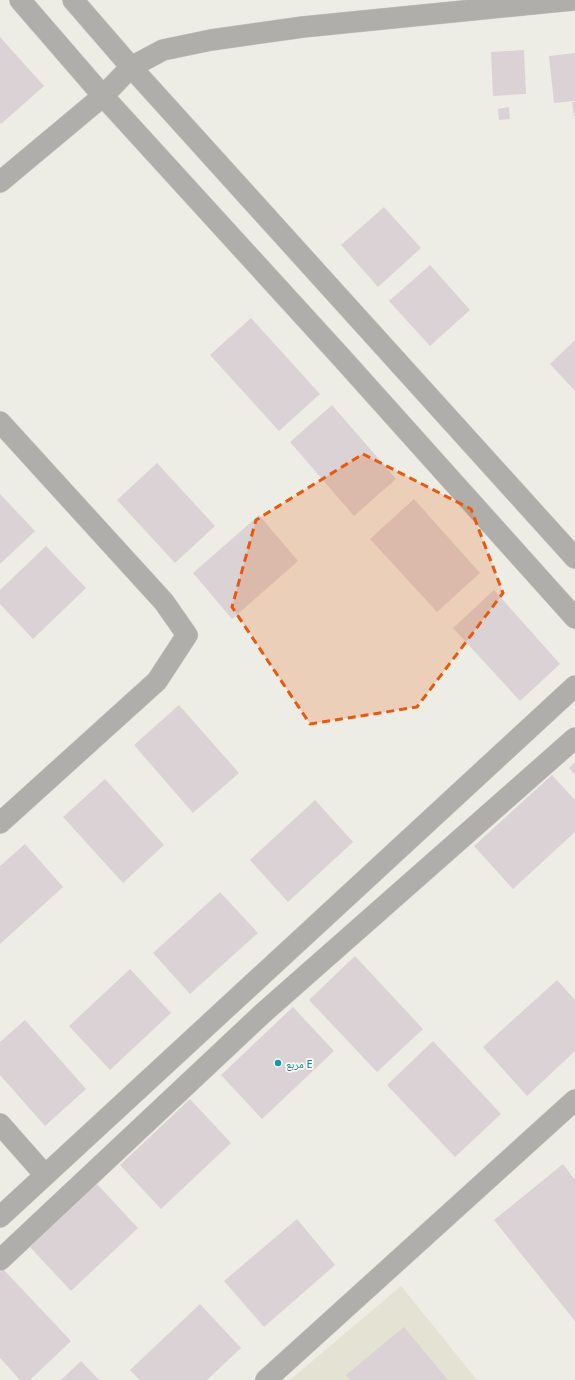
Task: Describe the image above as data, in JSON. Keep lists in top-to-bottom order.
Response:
{
  "places": ["مربع E"]
}
